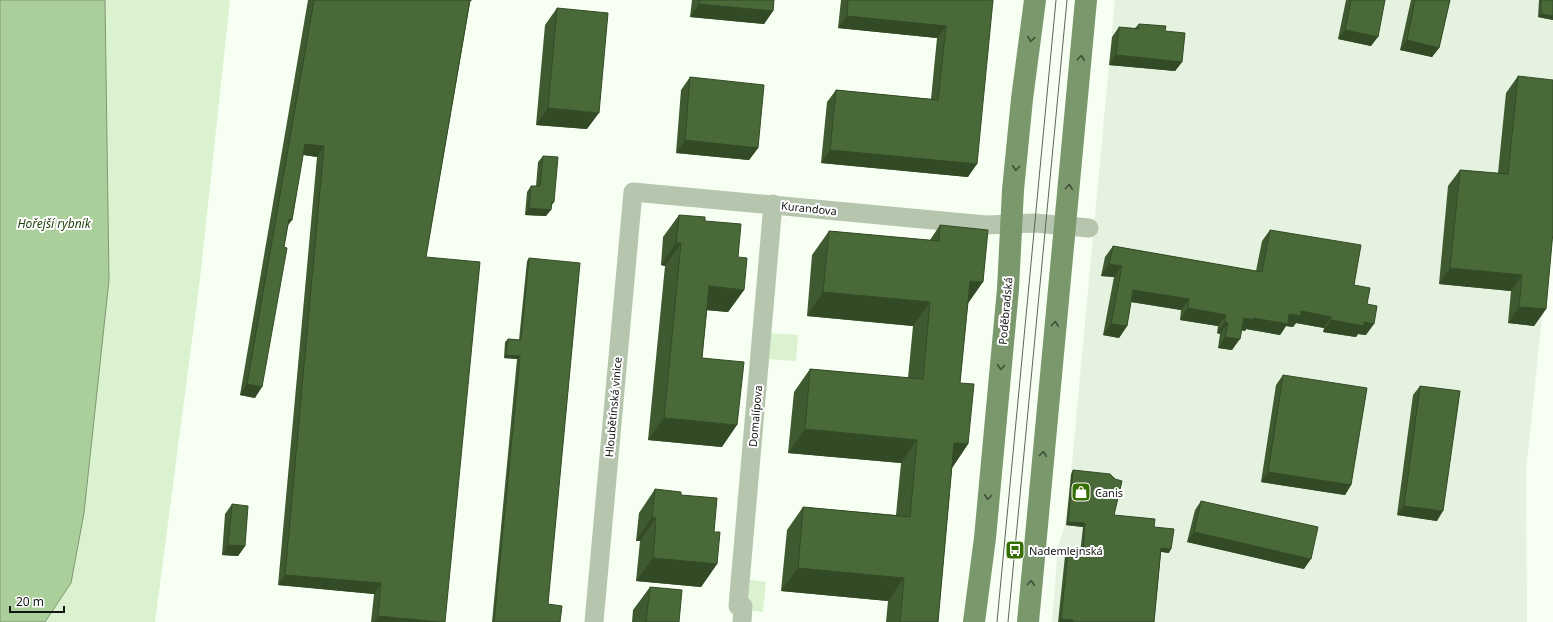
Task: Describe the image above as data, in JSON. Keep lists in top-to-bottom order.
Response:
{
  "streets": {
    "main road": ["Poděbradská"],
    "street": ["Kurandova", "Hloubětínská vinice", "Domalípova"]
  },
  "crossings": [
    ["Kurandova", "Poděbradská"],
    ["Kurandova", "Hloubětínská vinice"],
    ["Kurandova", "Domalípova"]
  ],
  "water": ["Hořejší rybník"],
  "places": {
    "shop": ["Canis"],
    "bus stop": ["Nademlejnská"]
  },
  "scale_bar": "20 m"
}
